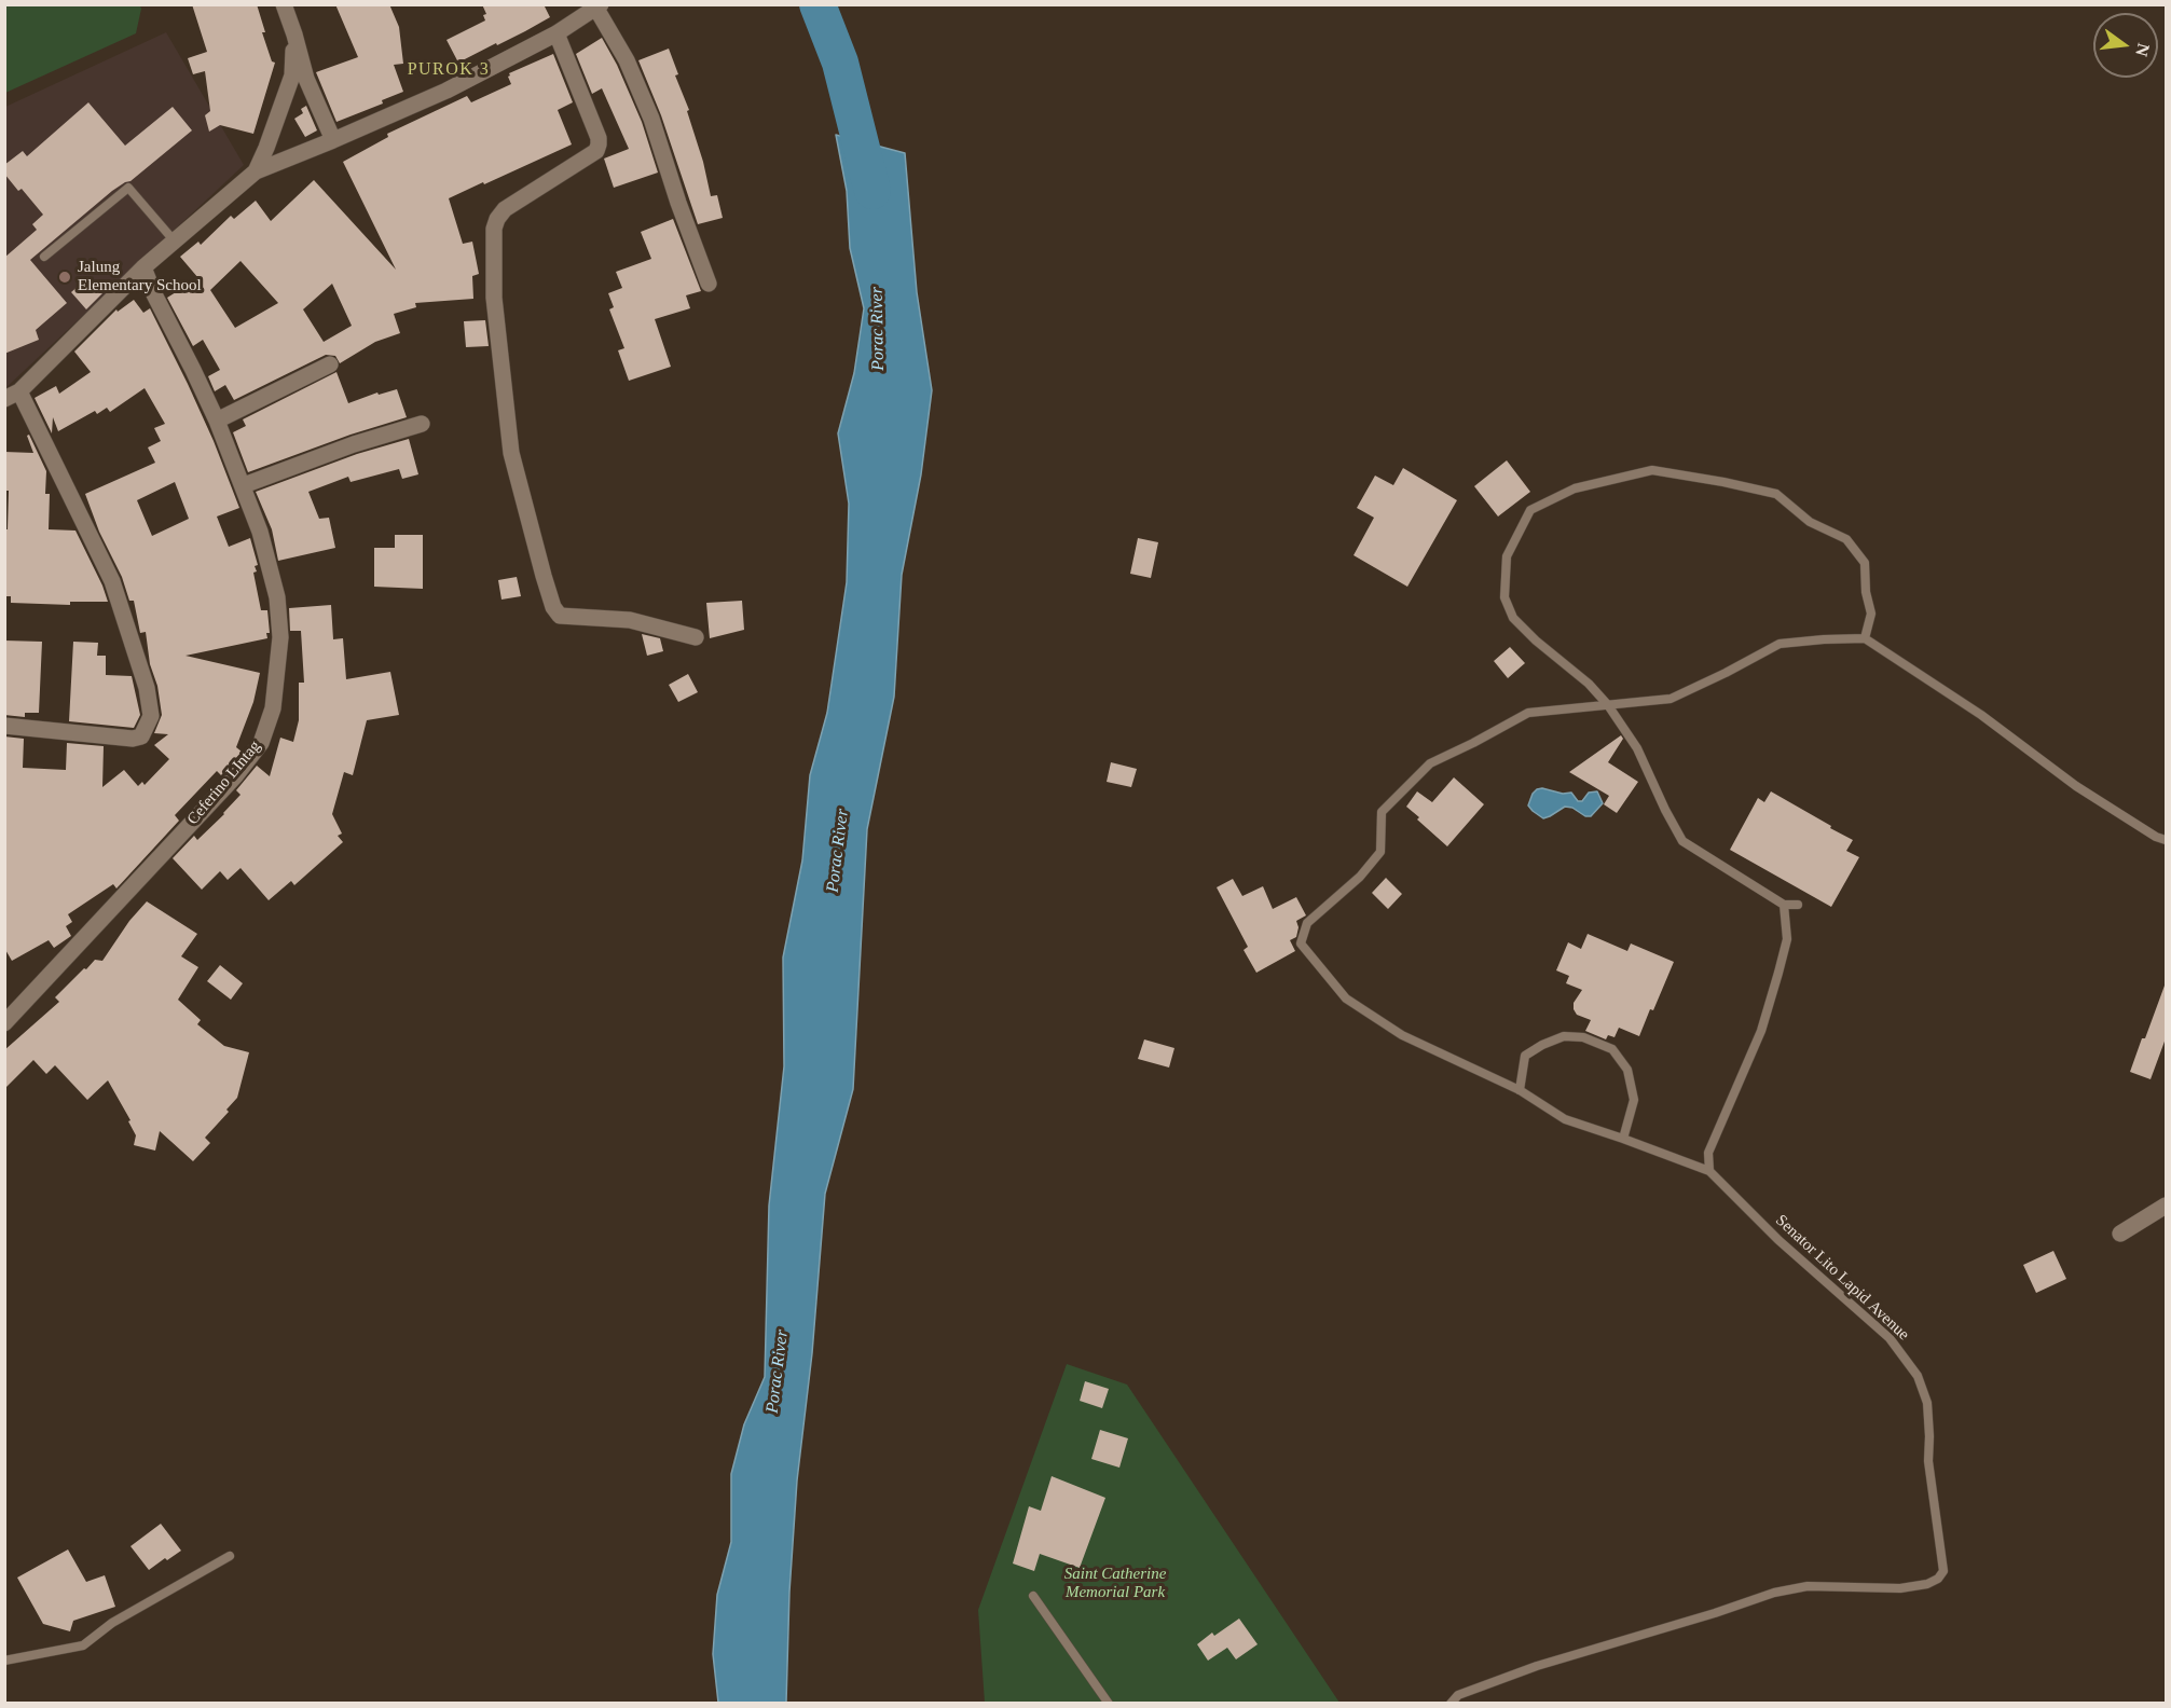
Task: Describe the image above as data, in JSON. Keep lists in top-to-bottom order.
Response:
{
  "streets": {
    "street": ["Ceferino LIntag"],
    "lane": ["Senator Lito Lapid Avenue"]
  },
  "districts": ["PUROK 3"],
  "water": ["Porac River"],
  "parks": ["Saint Catherine Memorial Park"],
  "places": ["Jalung Elementary School"],
  "north": "right"
}
